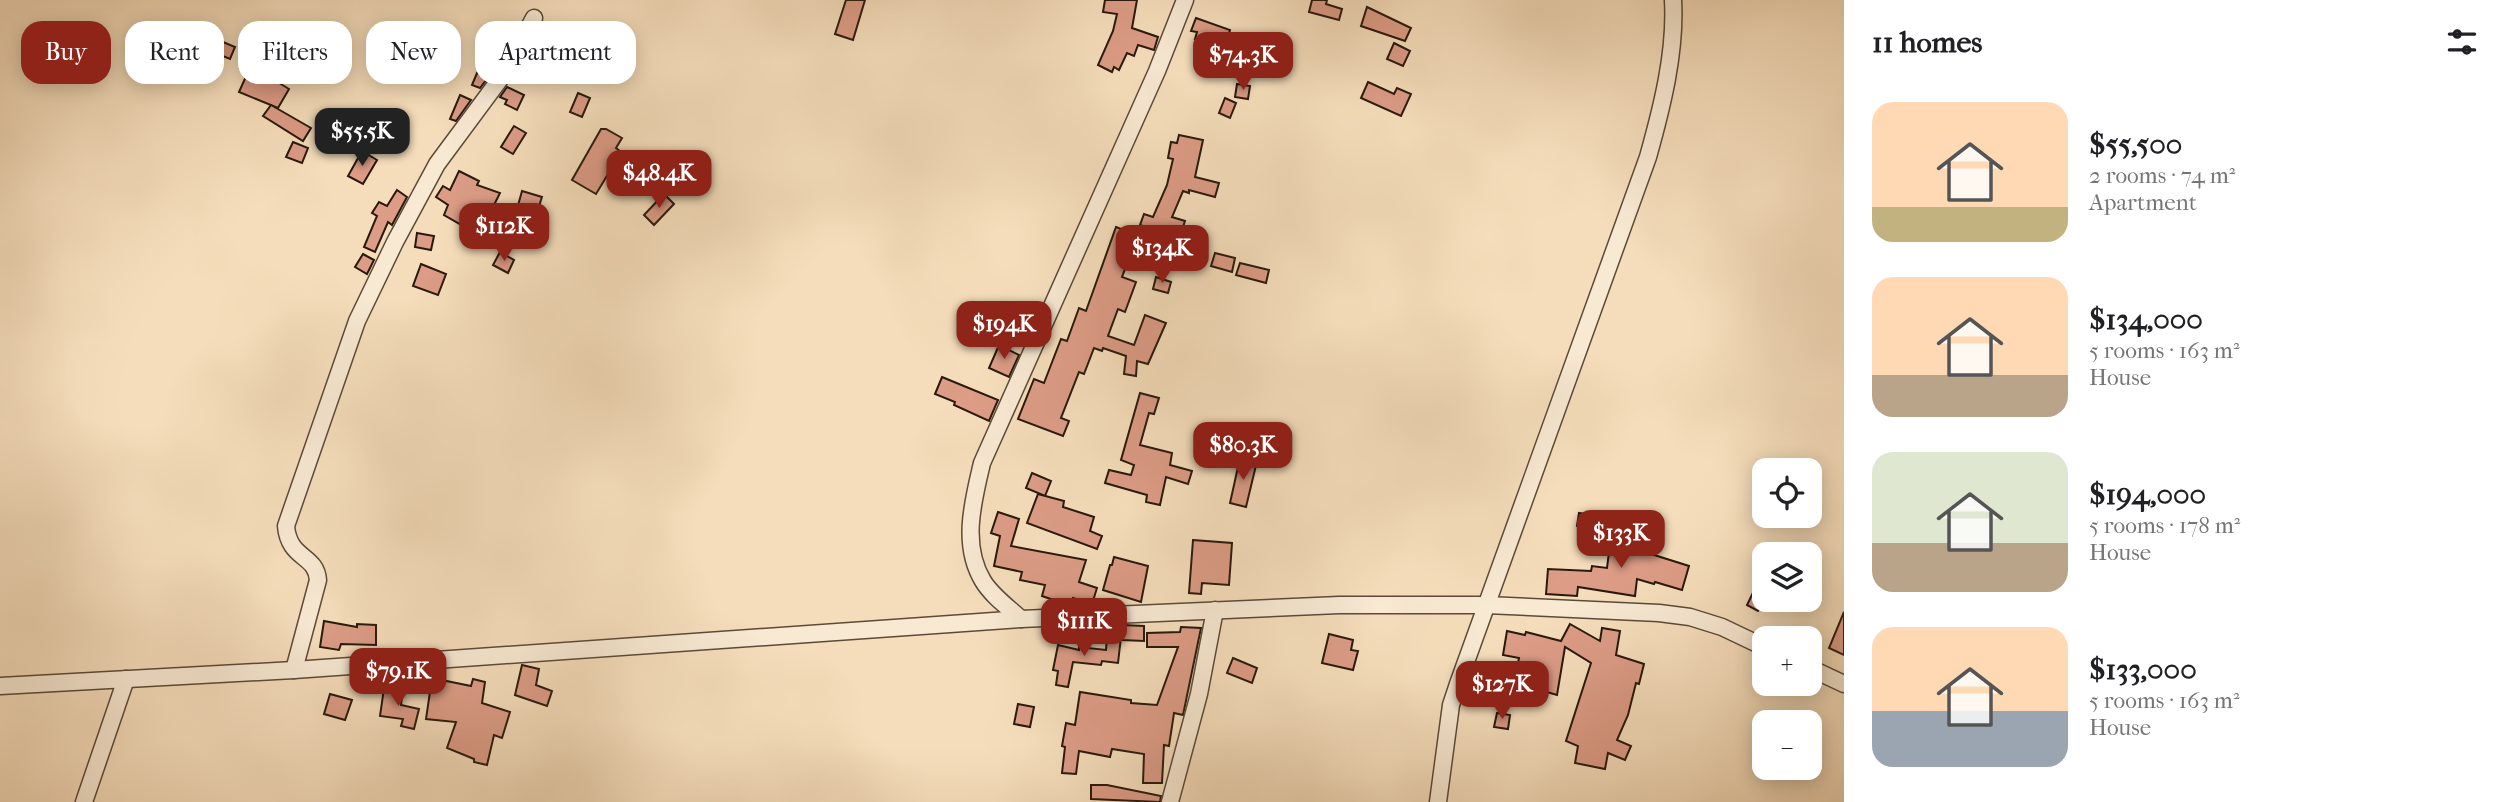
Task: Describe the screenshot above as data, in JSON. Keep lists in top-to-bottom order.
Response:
{
  "page": {
    "heading": "11 homes",
    "chip": [
      "Buy",
      "Rent",
      "Filters",
      "New",
      "Apartment"
    ],
    "price": [
      "$74.3K",
      "$55.5K",
      "$48.4K",
      "$112K",
      "$134K",
      "$194K",
      "$80.3K",
      "$133K",
      "$111K",
      "$79.1K",
      "$127K"
    ],
    "list": [
      {
        "name": "$55,500",
        "note": "2 rooms · 74 m² · Apartment"
      },
      {
        "name": "$134,000",
        "note": "5 rooms · 163 m² · House"
      },
      {
        "name": "$194,000",
        "note": "5 rooms · 178 m² · House"
      },
      {
        "name": "$133,000",
        "note": "5 rooms · 163 m² · House"
      }
    ],
    "map_buttons": ["+", "−"]
  }
}
